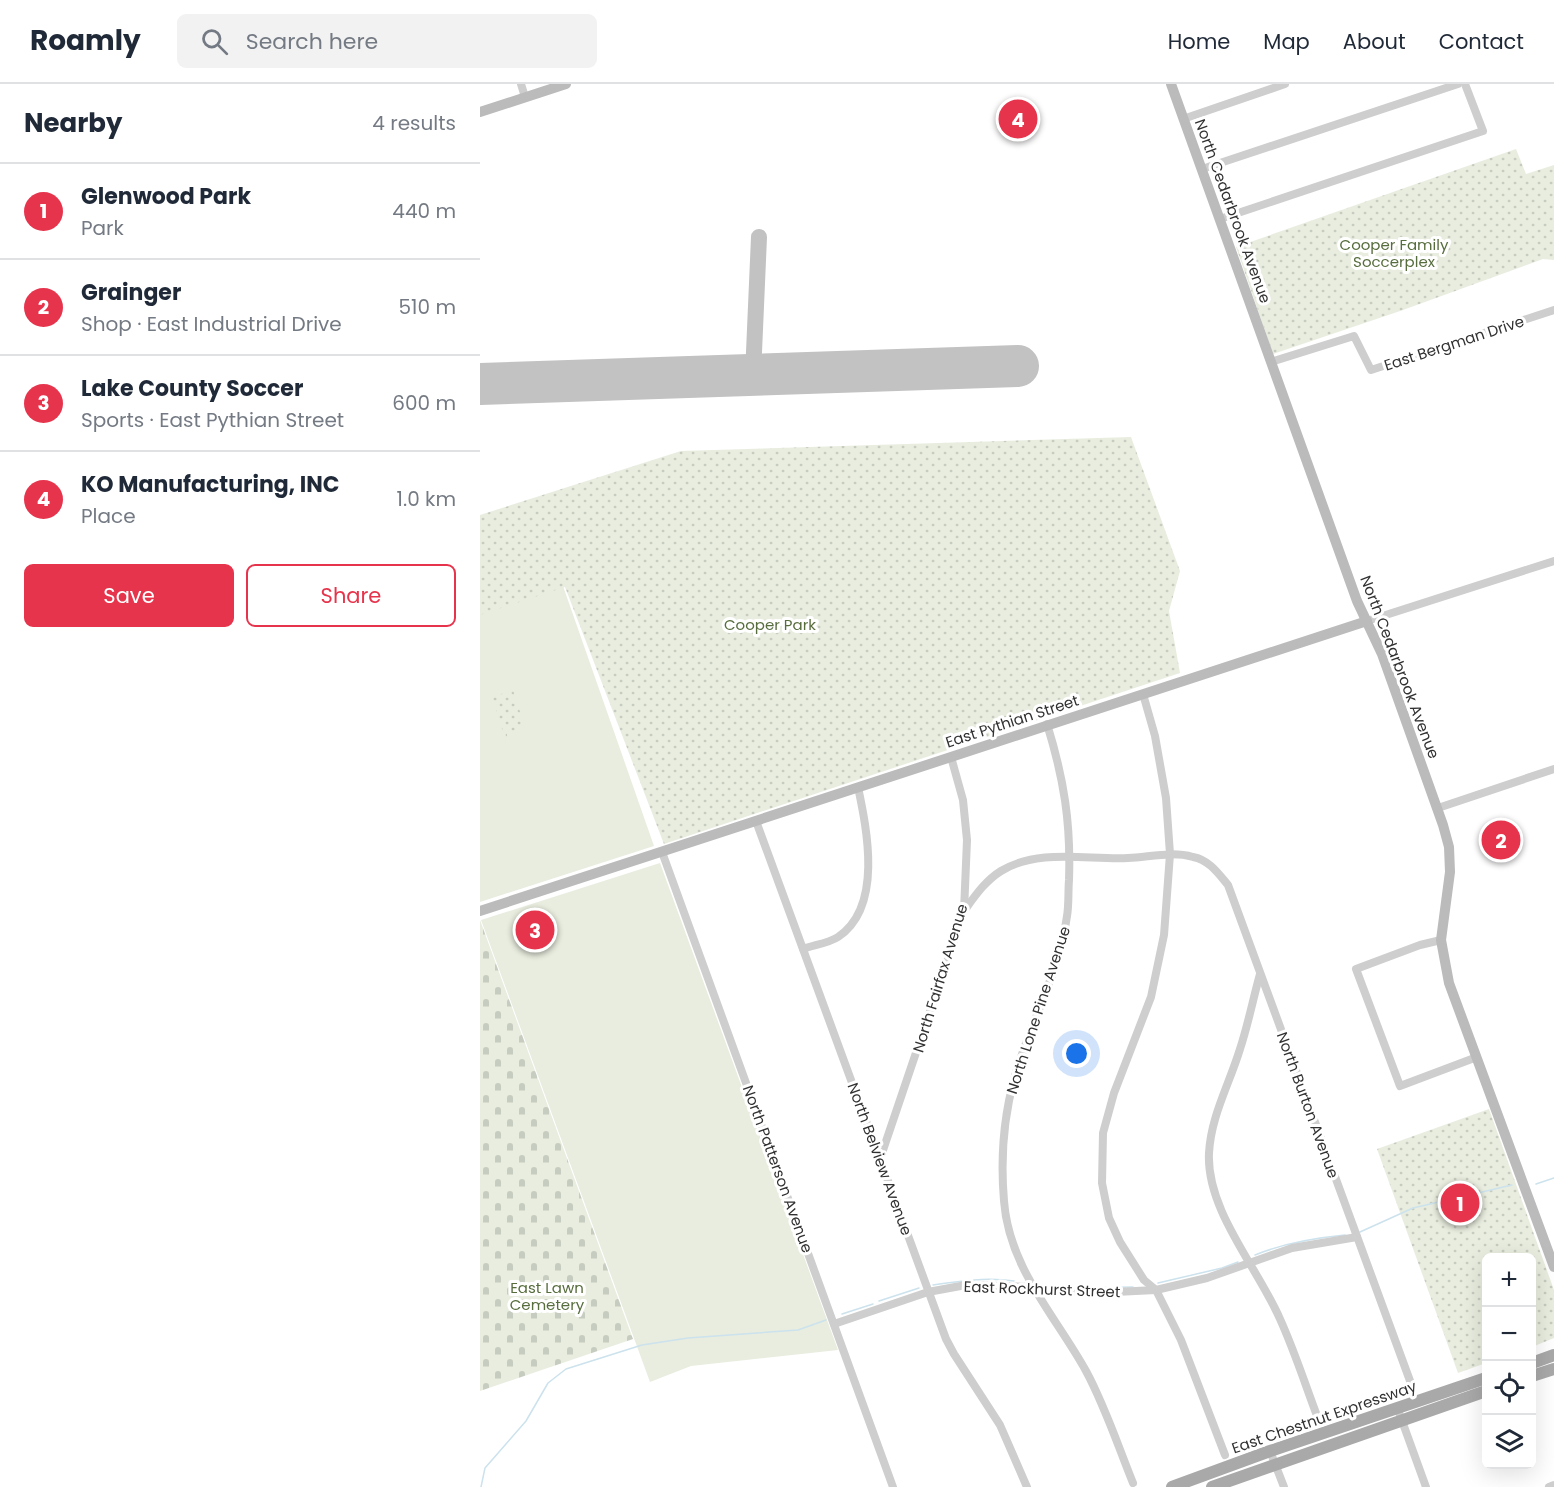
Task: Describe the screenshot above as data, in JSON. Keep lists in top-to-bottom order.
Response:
{
  "streets": {
    "main road": ["East Chestnut Expressway"],
    "street": [
      "North Cedarbrook Avenue",
      "East Bergman Drive",
      "East Pythian Street",
      "North Fairfax Avenue",
      "North Lone Pine Avenue",
      "North Burton Avenue",
      "North Belview Avenue",
      "North Patterson Avenue",
      "East Rockhurst Street"
    ]
  },
  "crossings": [
    ["North Cedarbrook Avenue", "East Bergman Drive"],
    ["North Cedarbrook Avenue", "East Pythian Street"],
    ["East Pythian Street", "North Fairfax Avenue"],
    ["East Pythian Street", "North Lone Pine Avenue"],
    ["East Pythian Street", "North Belview Avenue"],
    ["East Pythian Street", "North Patterson Avenue"],
    ["North Fairfax Avenue", "North Burton Avenue"],
    ["North Fairfax Avenue", "North Belview Avenue"],
    ["North Lone Pine Avenue", "North Burton Avenue"],
    ["North Lone Pine Avenue", "East Rockhurst Street"],
    ["North Burton Avenue", "East Rockhurst Street"],
    ["North Belview Avenue", "East Rockhurst Street"],
    ["North Patterson Avenue", "East Rockhurst Street"]
  ],
  "parks": ["Cooper Family Soccerplex", "Cooper Park", "East Lawn Cemetery"],
  "page": {
    "header": "Roamly",
    "search": "Search here",
    "nav": [
      "Home",
      "Map",
      "About",
      "Contact"
    ],
    "heading": ["Nearby", "4 results"],
    "pins": [
      "4",
      "2",
      "3",
      "1"
    ],
    "list": [
      {
        "mark": "1",
        "name": "Glenwood Park",
        "note": "Park",
        "value": "440 m"
      },
      {
        "mark": "2",
        "name": "Grainger",
        "note": "Shop · East Industrial Drive",
        "value": "510 m"
      },
      {
        "mark": "3",
        "name": "Lake County Soccer",
        "note": "Sports · East Pythian Street",
        "value": "600 m"
      },
      {
        "mark": "4",
        "name": "KO Manufacturing, INC",
        "note": "Place",
        "value": "1.0 km"
      }
    ],
    "buttons": ["Save", "Share"],
    "map_buttons": ["+", "−"]
  }
}
